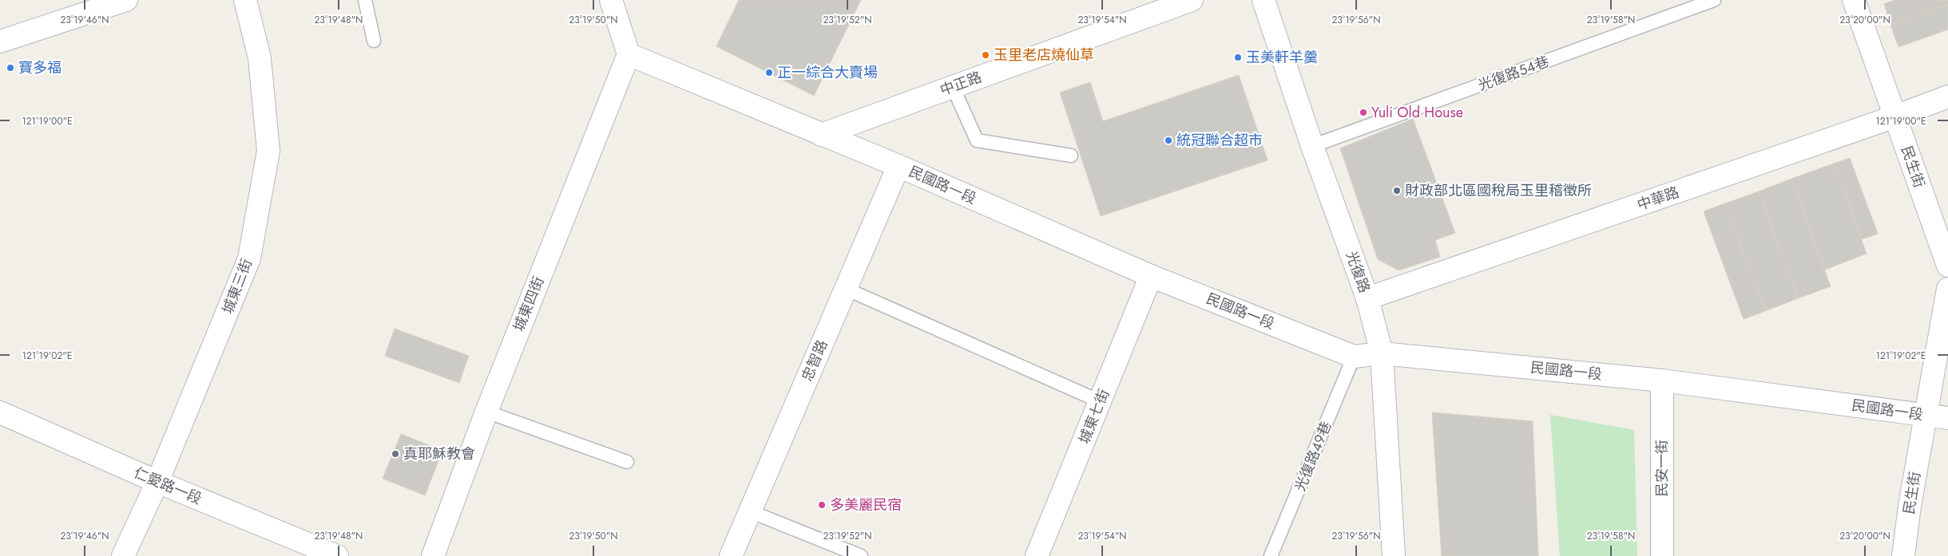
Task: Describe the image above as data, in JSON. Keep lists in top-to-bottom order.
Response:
{
  "streets": {
    "street": [
      "中正路",
      "民生街",
      "民國路一段",
      "中華路",
      "光復路",
      "城東三街",
      "城東四街",
      "忠智路",
      "城東七街",
      "民安一街",
      "仁愛路一段"
    ],
    "lane": ["光復路54巷", "光復路49巷"]
  },
  "crossings": [
    ["光復路54巷", "光復路"],
    ["中正路", "民國路一段"],
    ["民生街", "民國路一段"],
    ["民生街", "中華路"],
    ["民國路一段", "光復路"],
    ["民國路一段", "城東四街"],
    ["民國路一段", "忠智路"],
    ["民國路一段", "城東七街"],
    ["民國路一段", "光復路49巷"],
    ["民國路一段", "民安一街"],
    ["中華路", "光復路"],
    ["城東三街", "仁愛路一段"]
  ],
  "places": [
    "玉里老店燒仙草",
    "玉美軒羊羹",
    "寶多福",
    "正一綜合大賣場",
    "Yuli Old House",
    "統冠聯合超市",
    "財政部北區國稅局玉里稽徵所",
    "真耶穌教會",
    "多美麗民宿"
  ],
  "coordinates": [
    "23°19'46\"N",
    "23°19'48\"N",
    "23°19'50\"N",
    "23°19'52\"N",
    "23°19'54\"N",
    "23°19'56\"N",
    "23°19'58\"N",
    "23°20'00\"N",
    "121°19'00\"E",
    "121°19'02\"E"
  ]
}
